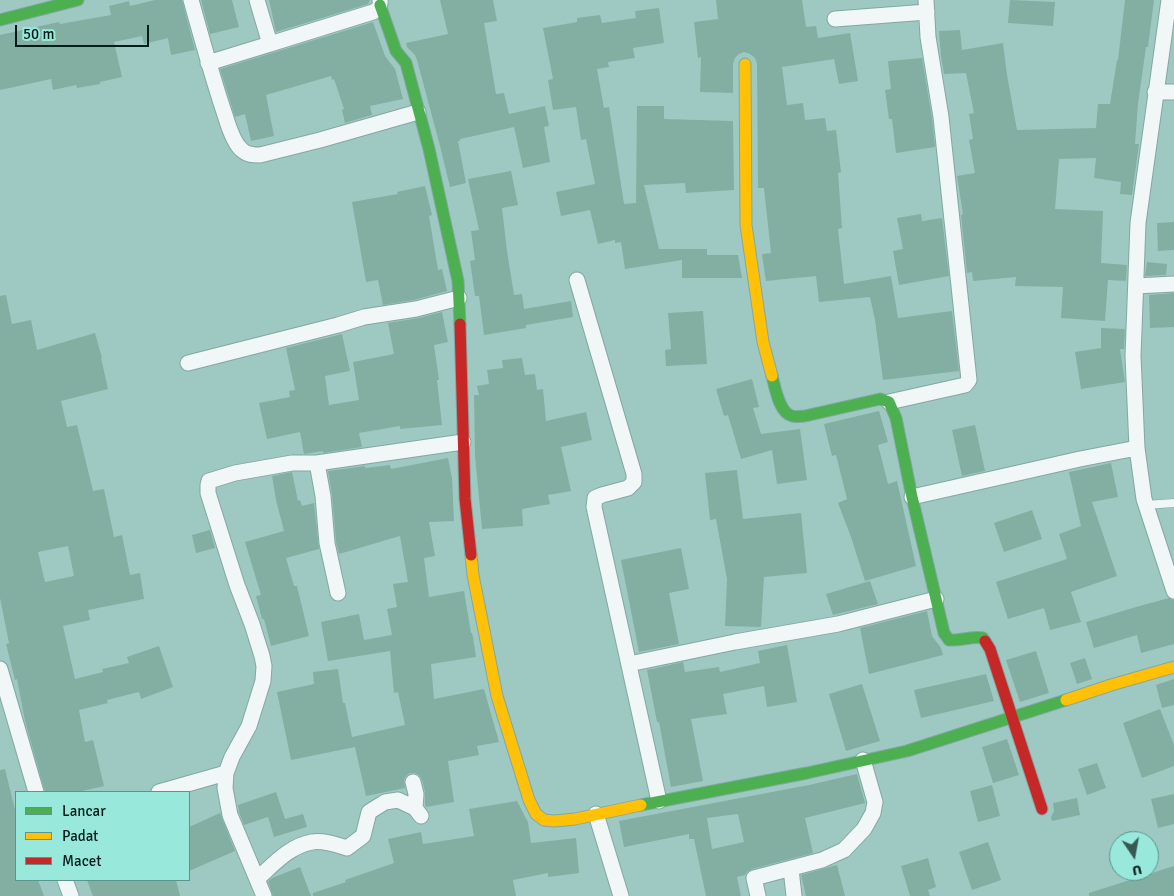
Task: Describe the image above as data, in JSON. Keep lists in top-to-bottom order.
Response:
{
  "legend": ["Lancar", "Padat", "Macet"],
  "scale_bar": "50 m",
  "north": "bottom"
}
